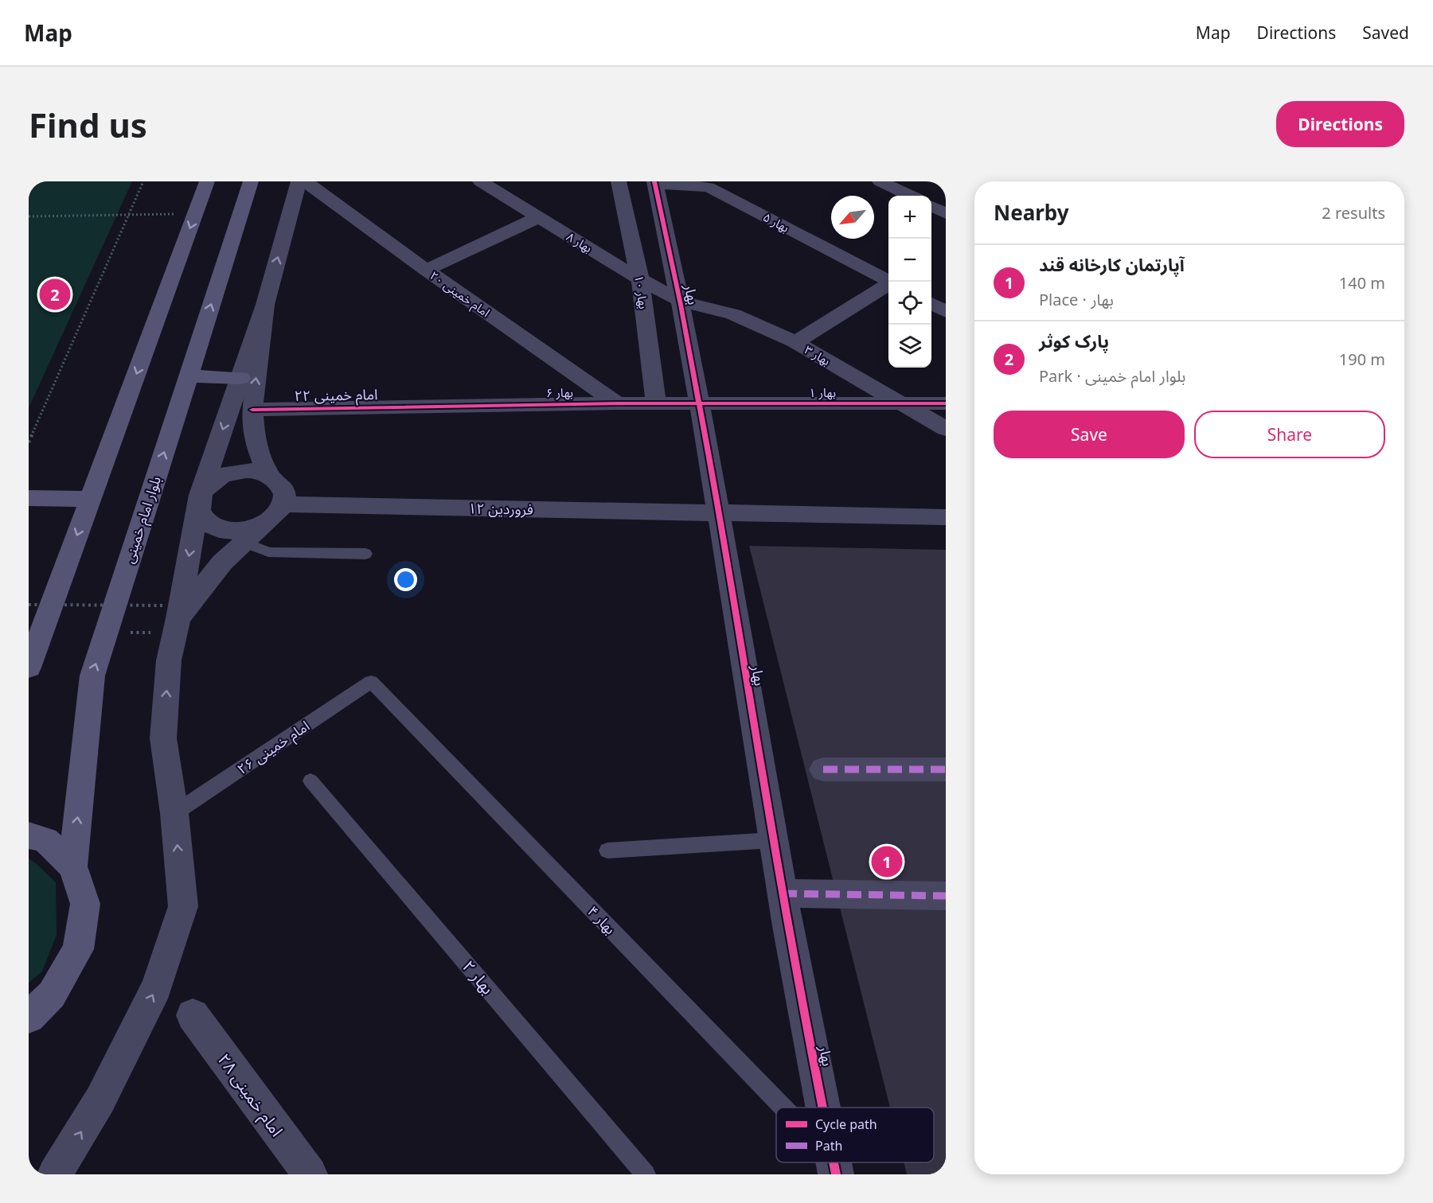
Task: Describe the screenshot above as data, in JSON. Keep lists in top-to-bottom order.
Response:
{
  "streets": {
    "main road": ["بلوار امام خمینی"],
    "street": [
      "بهار ۵",
      "بهار ۸",
      "بهار ۱۰",
      "امام خمینی ۲۰",
      "بهار",
      "بهار ۳",
      "بهار ۶",
      "بهار ۱",
      "امام خمینی ۲۲",
      "۱۲ فروردین",
      "امام خمینی ۲۸"
    ],
    "lane": ["امام خمینی ۲۶", "بهار ۴", "بهار ۲"]
  },
  "crossings": [
    ["بهار ۵", "بهار"],
    ["بهار ۸", "بهار ۱۰"],
    ["بهار ۸", "بهار"],
    ["بهار ۸", "بهار ۳"],
    ["بهار ۱۰", "بهار ۶"],
    ["امام خمینی ۲۰", "بهار ۶"],
    ["بهار", "بهار ۳"],
    ["بهار", "بهار ۶"],
    ["بهار", "بهار ۱"],
    ["بهار", "۱۲ فروردین"],
    ["بهار ۳", "بهار ۱"],
    ["بهار ۶", "بهار ۱"],
    ["بهار ۶", "امام خمینی ۲۲"],
    ["امام خمینی ۲۶", "بهار ۴"]
  ],
  "legend": ["Cycle path", "Path"],
  "north": "bottom left",
  "page": {
    "header": "Map",
    "nav": ["Map", "Directions", "Saved"],
    "buttons": [
      "Directions",
      ["Save", "Share"]
    ],
    "title": "Find us",
    "heading": ["Nearby", "2 results"],
    "map_buttons": ["+", "−"],
    "list": [
      {
        "mark": "1",
        "name": "آپارتمان کارخانه قند",
        "note": "Place · بهار",
        "value": "140 m"
      },
      {
        "mark": "2",
        "name": "پارک کوثر",
        "note": "Park · بلوار امام خمینی",
        "value": "190 m"
      }
    ],
    "pins": ["2", "1"]
  }
}
